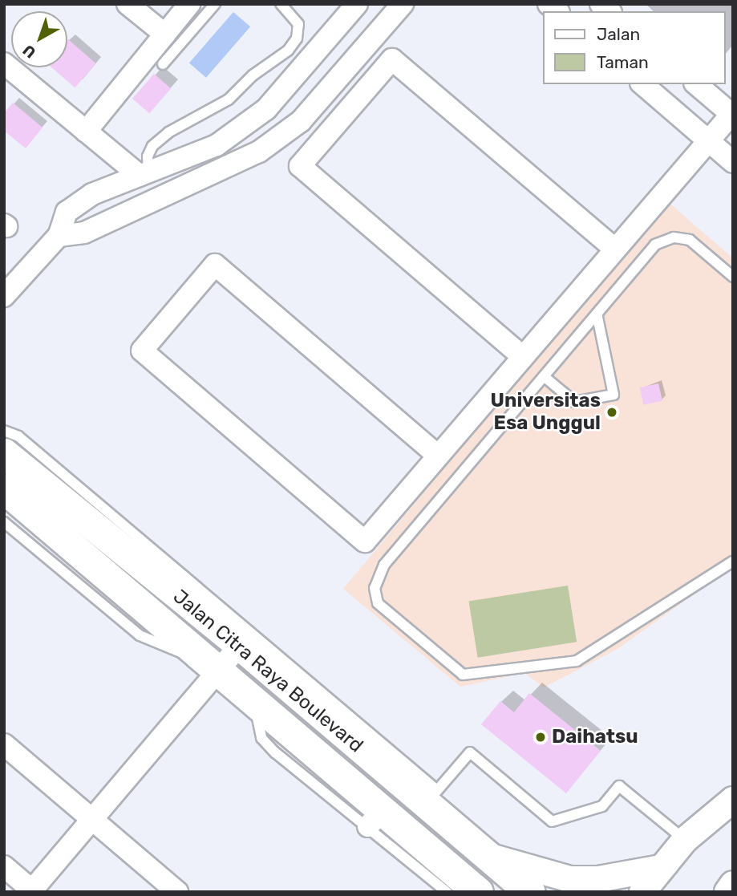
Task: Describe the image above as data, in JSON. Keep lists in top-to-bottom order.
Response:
{
  "streets": {
    "main road": ["Jalan Citra Raya Boulevard"]
  },
  "places": ["Universitas Esa Unggul", "Daihatsu"],
  "legend": ["Jalan", "Taman"],
  "north": "bottom left"
}
